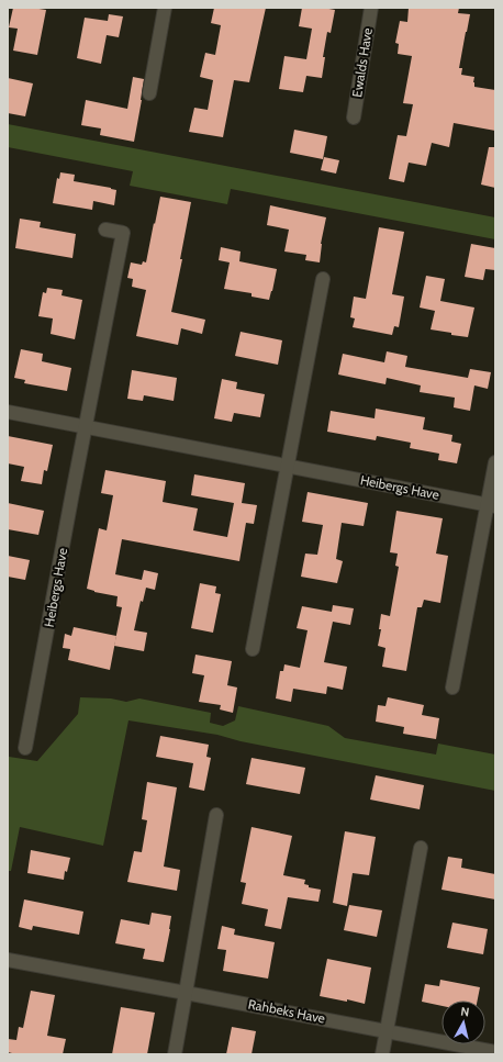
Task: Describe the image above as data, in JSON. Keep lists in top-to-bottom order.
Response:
{
  "streets": {
    "street": ["Ewalds Have", "Heibergs Have", "Rahbeks Have"]
  },
  "north": "top"
}
